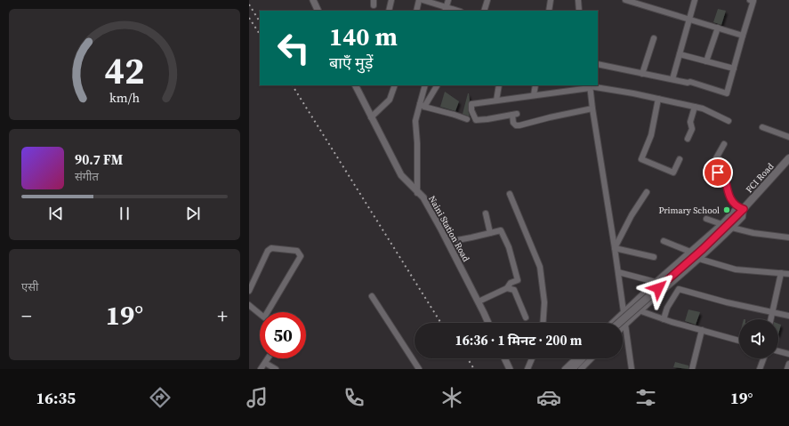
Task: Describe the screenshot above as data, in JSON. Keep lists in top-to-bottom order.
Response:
{
  "streets": {
    "main road": ["FCI Road"],
    "street": ["Naini Station Road"]
  },
  "places": ["Primary School"],
  "page": {
    "turn": ["140 m", "बाएँ मुड़ें"],
    "song": ["90.7 FM", "संगीत"],
    "tile": "एसी",
    "heat": ["−", "19°", "+"],
    "limit": "50",
    "trip": "16:36 · 1 मिनट · 200 m",
    "tabs": ["16:35", "19°"],
    "gauge": ["42", "km/h"]
  }
}
